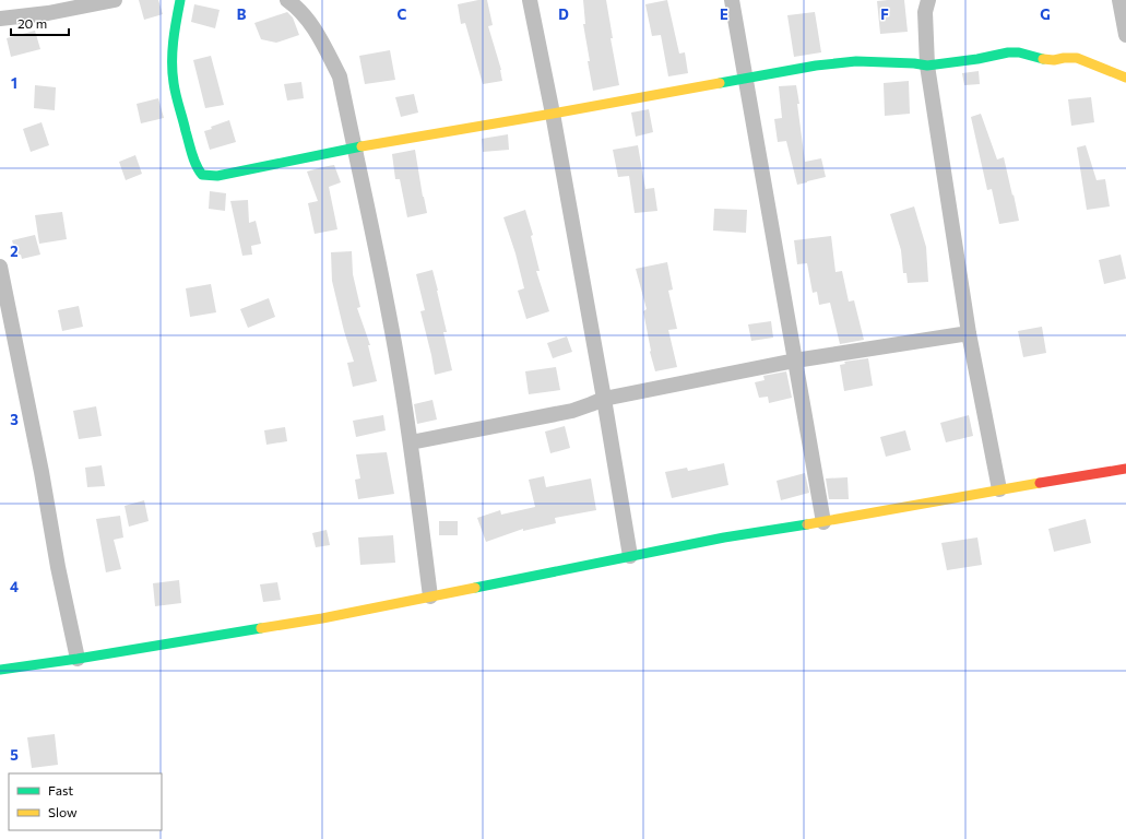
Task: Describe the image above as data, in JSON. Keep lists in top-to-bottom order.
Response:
{
  "legend": ["Fast", "Slow"],
  "scale_bar": "20 m",
  "grid": {
    "columns": [
      "B",
      "C",
      "D",
      "E",
      "F",
      "G"
    ],
    "rows": [
      "1",
      "2",
      "3",
      "4",
      "5"
    ]
  }
}
